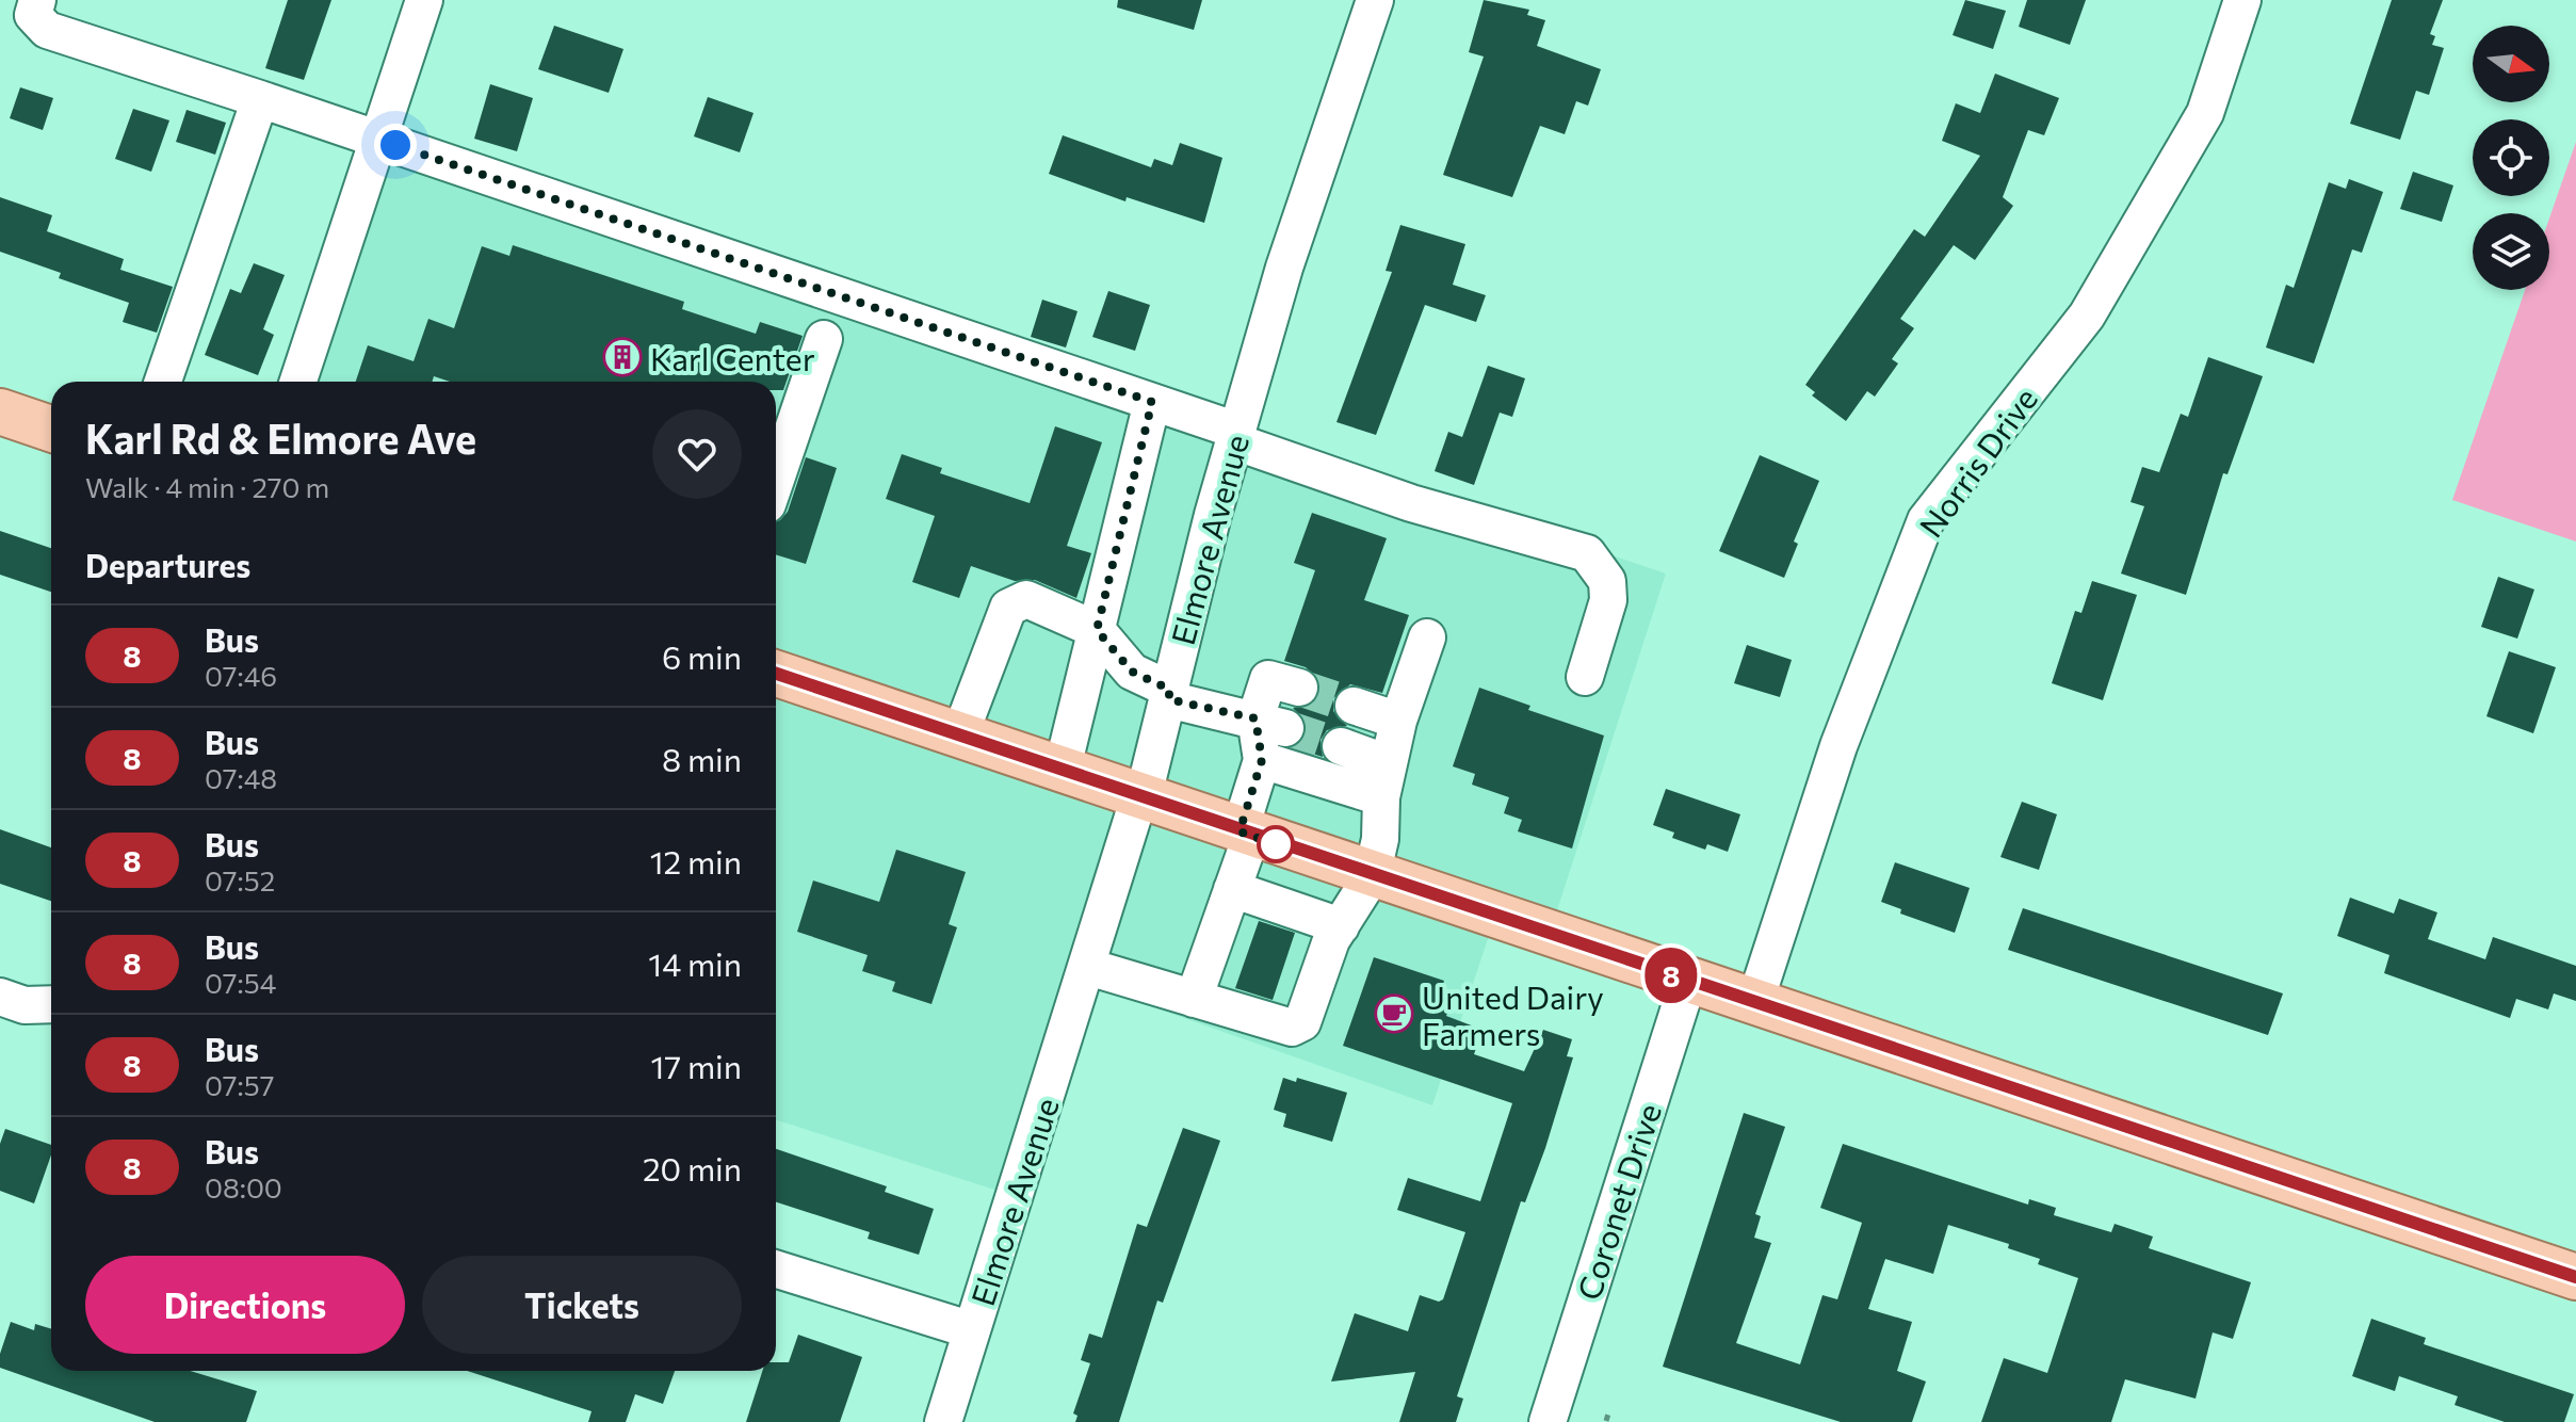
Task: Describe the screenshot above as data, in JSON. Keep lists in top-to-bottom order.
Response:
{
  "streets": {
    "street": ["Norris Drive", "Elmore Avenue", "Coronet Drive"]
  },
  "places": {
    "building": ["Karl Center"],
    "cafe": ["United Dairy Farmers"]
  },
  "lines": ["bus line 8"],
  "north": "right",
  "page": {
    "on_map": "8",
    "heading": [
      ["Karl Rd & Elmore Ave", "Walk · 4 min · 270 m"],
      "Departures"
    ],
    "list": [
      {
        "mark": "8",
        "name": "Bus",
        "note": "07:46",
        "value": "6 min"
      },
      {
        "mark": "8",
        "name": "Bus",
        "note": "07:48",
        "value": "8 min"
      },
      {
        "mark": "8",
        "name": "Bus",
        "note": "07:52",
        "value": "12 min"
      },
      {
        "mark": "8",
        "name": "Bus",
        "note": "07:54",
        "value": "14 min"
      },
      {
        "mark": "8",
        "name": "Bus",
        "note": "07:57",
        "value": "17 min"
      },
      {
        "mark": "8",
        "name": "Bus",
        "note": "08:00",
        "value": "20 min"
      }
    ],
    "buttons": ["Directions", "Tickets"]
  }
}
